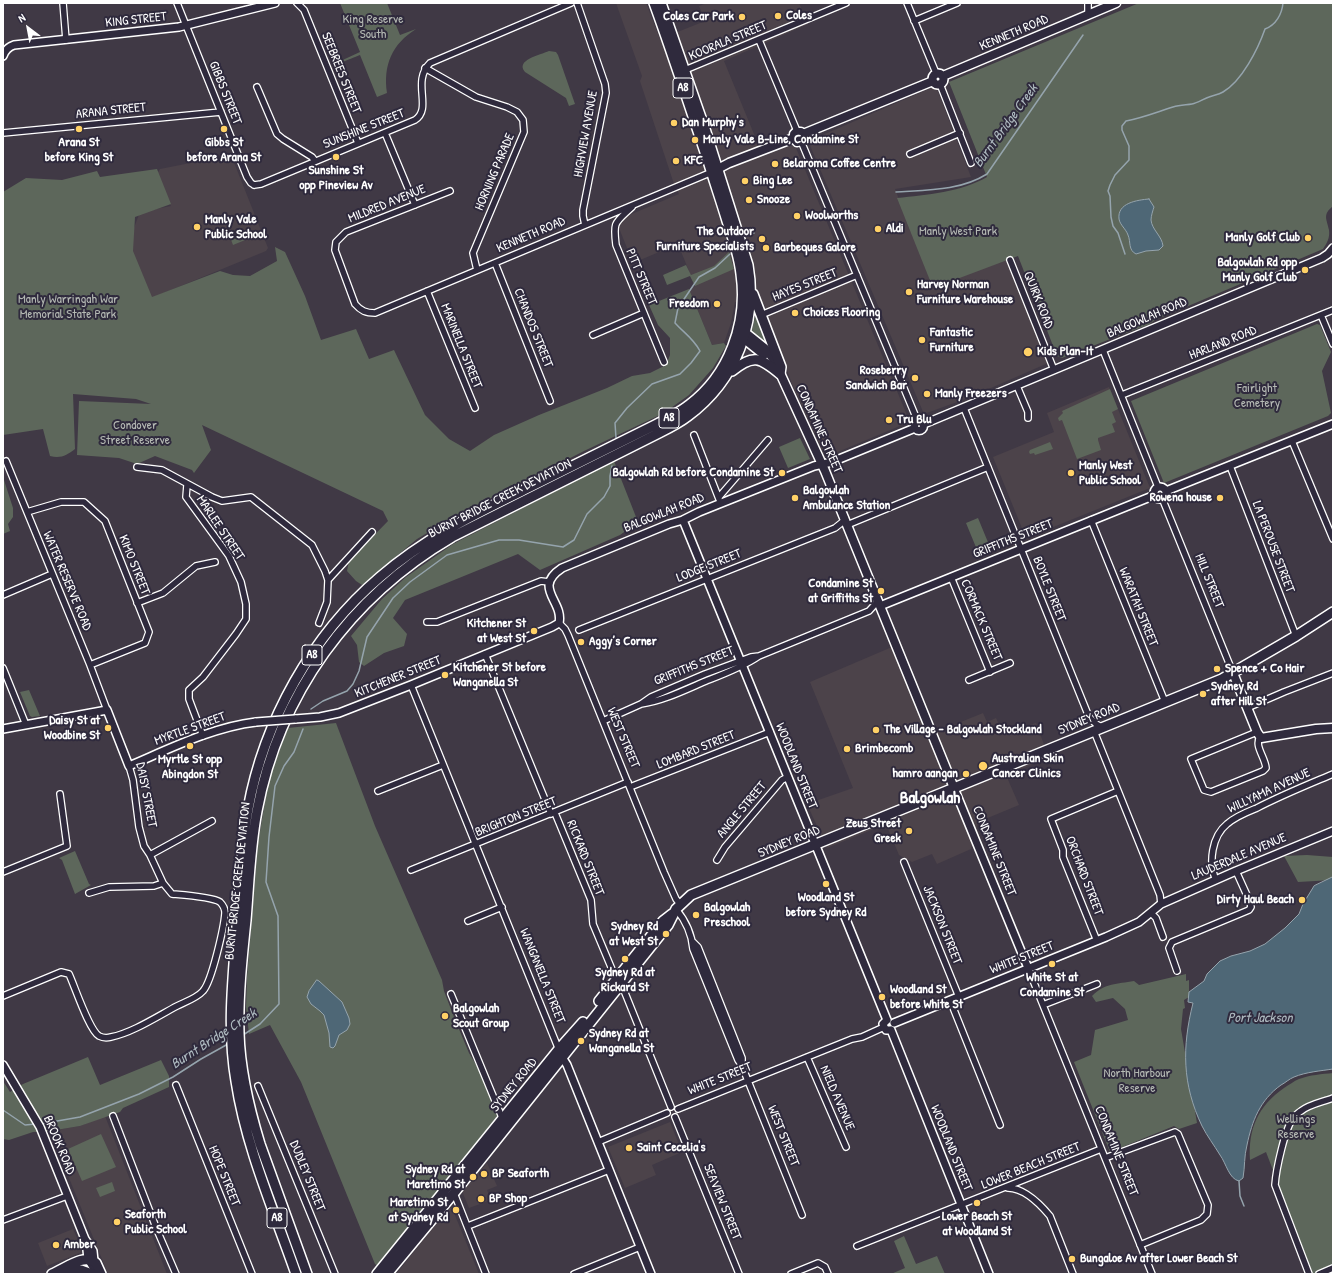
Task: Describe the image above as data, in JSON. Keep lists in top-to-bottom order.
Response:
{
  "streets": {
    "main road": [
      "KENNETH ROAD",
      "A8",
      "CONDAMINE STREET",
      "BURNT BRIDGE CREEK DEVIATION",
      "SYDNEY ROAD"
    ],
    "street": [
      "KING STREET",
      "KOORALA STREET",
      "SEEBREES STREET",
      "GIBBS STREET",
      "ARANA STREET",
      "SUNSHINE STREET",
      "HIGHVIEW AVENUE",
      "HORNING PARADE",
      "MILDRED AVENUE",
      "PITT STREET",
      "HAYES STREET",
      "QUIRK ROAD",
      "BALGOWLAH ROAD",
      "CHANDOS STREET",
      "HARLAND ROAD",
      "MARINELLA STREET",
      "MARLEE STREET",
      "GRIFFITHS STREET",
      "LA PEROUSE STREET",
      "KIMO STREET",
      "LODGE STREET",
      "WATER RESERVE ROAD",
      "HILL STREET",
      "BOYLE STREET",
      "WARATAH STREET",
      "CORMACK STREET",
      "KITCHENER STREET",
      "MYRTLE STREET",
      "WEST STREET",
      "LOMBARD STREET",
      "WOODLAND STREET",
      "WILLYAMA AVENUE",
      "DAISY STREET",
      "ANGLE STREET",
      "BRIGHTON STREET",
      "LAUDERDALE AVENUE",
      "RICKARD STREET",
      "ORCHARD STREET",
      "JACKSON STREET",
      "WHITE STREET",
      "WANGANELLA STREET",
      "NIELD AVENUE",
      "BROOK ROAD",
      "LOWER BEACH STREET",
      "HOPE STREET",
      "DUDLEY STREET",
      "SEAVIEW STREET"
    ]
  },
  "crossings": [
    ["KING STREET", "GIBBS STREET"],
    ["KENNETH ROAD", "A8"],
    ["KENNETH ROAD", "HIGHVIEW AVENUE"],
    ["KENNETH ROAD", "HORNING PARADE"],
    ["KENNETH ROAD", "MILDRED AVENUE"],
    ["KENNETH ROAD", "PITT STREET"],
    ["KENNETH ROAD", "CHANDOS STREET"],
    ["KENNETH ROAD", "MARINELLA STREET"],
    ["KOORALA STREET", "A8"],
    ["SEEBREES STREET", "SUNSHINE STREET"],
    ["A8", "CONDAMINE STREET"],
    ["A8", "BURNT BRIDGE CREEK DEVIATION"],
    ["GIBBS STREET", "ARANA STREET"],
    ["GIBBS STREET", "SUNSHINE STREET"],
    ["SUNSHINE STREET", "HORNING PARADE"],
    ["QUIRK ROAD", "BALGOWLAH ROAD"],
    ["BALGOWLAH ROAD", "CONDAMINE STREET"],
    ["BALGOWLAH ROAD", "BOYLE STREET"],
    ["BALGOWLAH ROAD", "WEST STREET"],
    ["BALGOWLAH ROAD", "WOODLAND STREET"],
    ["CONDAMINE STREET", "BURNT BRIDGE CREEK DEVIATION"],
    ["CONDAMINE STREET", "GRIFFITHS STREET"],
    ["CONDAMINE STREET", "LODGE STREET"],
    ["CONDAMINE STREET", "SYDNEY ROAD"],
    ["CONDAMINE STREET", "WHITE STREET"],
    ["CONDAMINE STREET", "LOWER BEACH STREET"],
    ["MARLEE STREET", "MYRTLE STREET"],
    ["GRIFFITHS STREET", "HILL STREET"],
    ["GRIFFITHS STREET", "BOYLE STREET"],
    ["GRIFFITHS STREET", "WARATAH STREET"],
    ["GRIFFITHS STREET", "CORMACK STREET"],
    ["GRIFFITHS STREET", "WEST STREET"],
    ["GRIFFITHS STREET", "WOODLAND STREET"],
    ["LA PEROUSE STREET", "SYDNEY ROAD"],
    ["KIMO STREET", "WATER RESERVE ROAD"],
    ["LODGE STREET", "BOYLE STREET"],
    ["LODGE STREET", "WOODLAND STREET"],
    ["WATER RESERVE ROAD", "DAISY STREET"],
    ["HILL STREET", "SYDNEY ROAD"],
    ["BOYLE STREET", "SYDNEY ROAD"],
    ["WARATAH STREET", "SYDNEY ROAD"],
    ["KITCHENER STREET", "MYRTLE STREET"],
    ["KITCHENER STREET", "WEST STREET"],
    ["KITCHENER STREET", "RICKARD STREET"],
    ["KITCHENER STREET", "WANGANELLA STREET"],
    ["SYDNEY ROAD", "WEST STREET"],
    ["SYDNEY ROAD", "WOODLAND STREET"],
    ["SYDNEY ROAD", "RICKARD STREET"],
    ["SYDNEY ROAD", "WANGANELLA STREET"],
    ["MYRTLE STREET", "DAISY STREET"],
    ["WEST STREET", "LOMBARD STREET"],
    ["WEST STREET", "BRIGHTON STREET"],
    ["WEST STREET", "WHITE STREET"],
    ["LOMBARD STREET", "WOODLAND STREET"],
    ["LOMBARD STREET", "BRIGHTON STREET"],
    ["WOODLAND STREET", "ANGLE STREET"],
    ["WOODLAND STREET", "WHITE STREET"],
    ["WOODLAND STREET", "LOWER BEACH STREET"],
    ["WILLYAMA AVENUE", "LAUDERDALE AVENUE"],
    ["BRIGHTON STREET", "RICKARD STREET"],
    ["BRIGHTON STREET", "WANGANELLA STREET"],
    ["LAUDERDALE AVENUE", "WHITE STREET"],
    ["ORCHARD STREET", "WHITE STREET"],
    ["JACKSON STREET", "WHITE STREET"],
    ["WHITE STREET", "NIELD AVENUE"],
    ["WHITE STREET", "SEAVIEW STREET"]
  ],
  "districts": ["Balgowlah"],
  "water": ["Burnt Bridge Creek", "Port Jackson"],
  "parks": [
    "King Reserve South",
    "Manly West Park",
    "Manly Warringah War Memorial State Park",
    "Fairlight Cemetery",
    "Condover Street Reserve",
    "North Harbour Reserve",
    "Wellings Reserve"
  ],
  "places": [
    "Coles",
    "Coles Car Park",
    "Dan Murphy's",
    "Arana St before King St",
    "Gibbs St before Arana St",
    "Manly Vale B-Line, Condamine St",
    "Sunshine St opp Pineview Av",
    "KFC",
    "Belaroma Coffee Centre",
    "Bing Lee",
    "Snooze",
    "Woolworths",
    "Manly Vale Public School",
    "Aldi",
    "Manly Golf Club",
    "The Outdoor Furniture Specialists",
    "Barbeques Galore",
    "Balgowlah Rd opp Manly Golf Club",
    "Harvey Norman Furniture Warehouse",
    "Freedom",
    "Choices Flooring",
    "Fantastic Furniture",
    "Kids Plan-It",
    "Roseberry Sandwich Bar",
    "Manly Freezers",
    "Tru Blu",
    "Balgowlah Rd before Condamine St",
    "Manly West Public School",
    "Balgowlah Ambulance Station",
    "Rowena house",
    "Condamine St at Griffiths St",
    "Kitchener St at West St",
    "Aggy’s Corner",
    "Spence + Co Hair",
    "Kitchener St before Wanganella St",
    "Sydney Rd after Hill St",
    "Daisy St at Woodbine St",
    "The Village - Balgowlah Stockland",
    "Myrtle St opp Abingdon St",
    "Brimbecomb",
    "Australian Skin Cancer Clinics",
    "hamro aangan",
    "Zeus Street Greek",
    "Woodland St before Sydney Rd",
    "Dirty Haul Beach",
    "Balgowlah Preschool",
    "Sydney Rd at West St",
    "Sydney Rd at Rickard St",
    "White St at Condamine St",
    "Woodland St before White St",
    "Balgowlah Scout Group",
    "Sydney Rd at Wanganella St",
    "Saint Cecelia's",
    "BP Seaforth",
    "Sydney Rd at Maretimo St",
    "BP Shop",
    "Lower Beach St at Woodland St",
    "Maretimo St at Sydney Rd",
    "Seaforth Public School",
    "Amber",
    "Bungaloe Av after Lower Beach St"
  ],
  "north": "top left"
}
